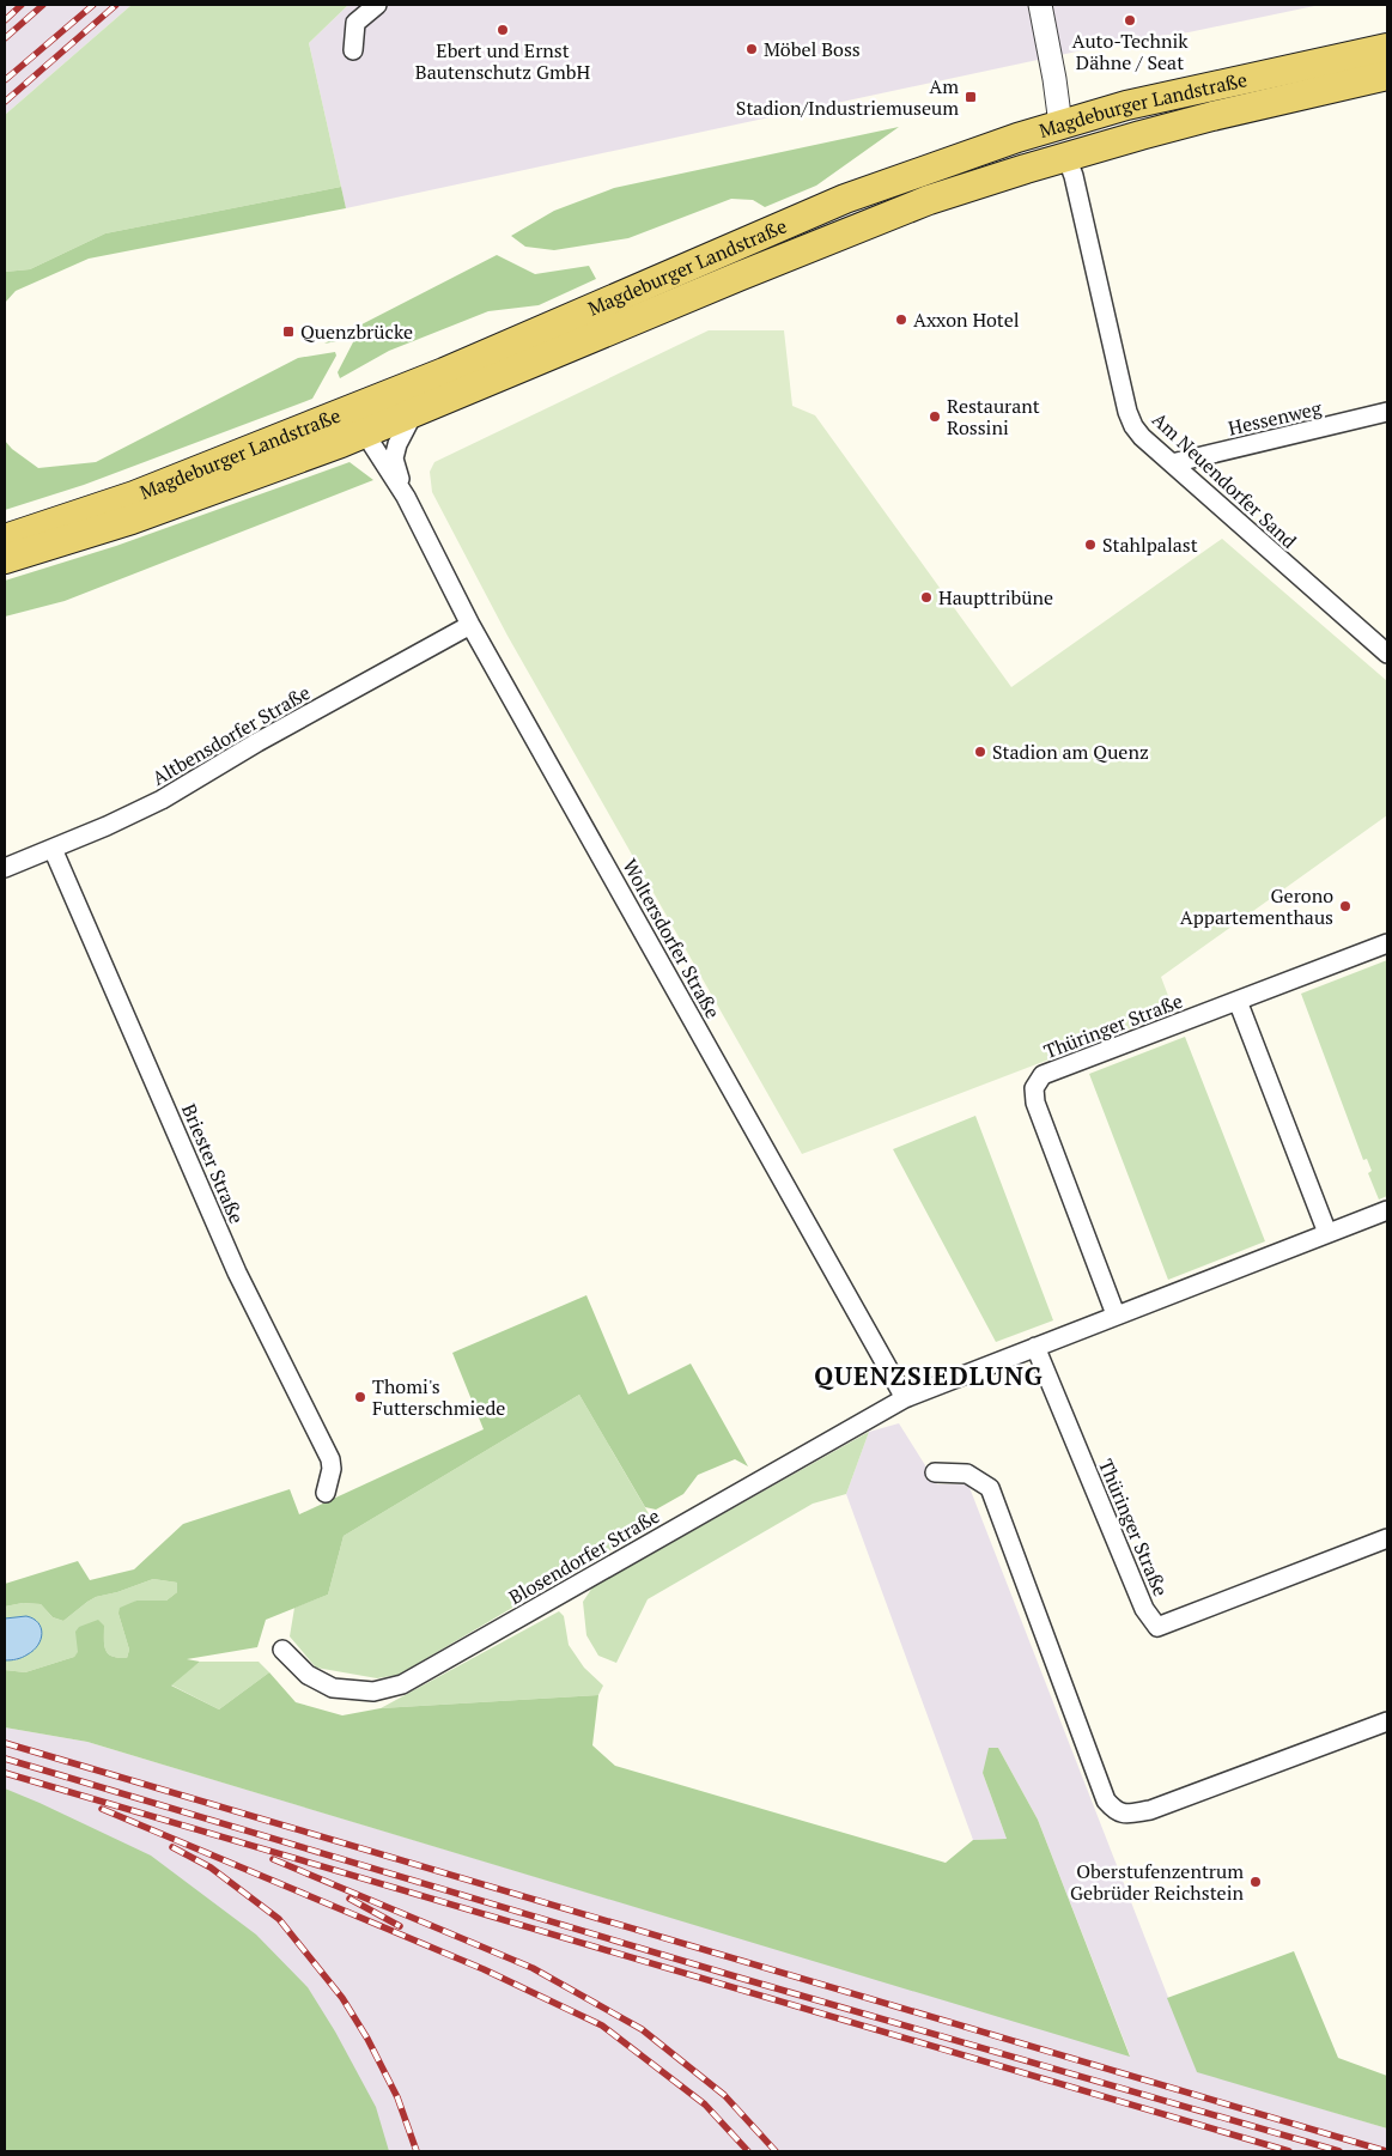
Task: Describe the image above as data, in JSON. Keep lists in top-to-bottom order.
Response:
{
  "streets": {
    "main road": ["Magdeburger Landstraße"],
    "street": [
      "Hessenweg",
      "Am Neuendorfer Sand",
      "Altbensdorfer Straße",
      "Woltersdorfer Straße",
      "Thüringer Straße",
      "Briester Straße",
      "Blosendorfer Straße"
    ]
  },
  "crossings": [
    ["Magdeburger Landstraße", "Am Neuendorfer Sand"],
    ["Magdeburger Landstraße", "Woltersdorfer Straße"],
    ["Hessenweg", "Am Neuendorfer Sand"],
    ["Altbensdorfer Straße", "Woltersdorfer Straße"],
    ["Altbensdorfer Straße", "Briester Straße"],
    ["Woltersdorfer Straße", "Blosendorfer Straße"]
  ],
  "districts": ["QUENZSIEDLUNG"],
  "places": {
    "other": [
      "Auto-Technik Dähne / Seat",
      "Ebert und Ernst Bautenschutz GmbH",
      "Möbel Boss",
      "Axxon Hotel",
      "Restaurant Rossini",
      "Stahlpalast",
      "Haupttribüne",
      "Stadion am Quenz",
      "Gerono Appartementhaus",
      "Thomi's Futterschmiede",
      "Oberstufenzentrum Gebrüder Reichstein"
    ],
    "transit": ["Am Stadion/Industriemuseum", "Quenzbrücke"]
  }
}
